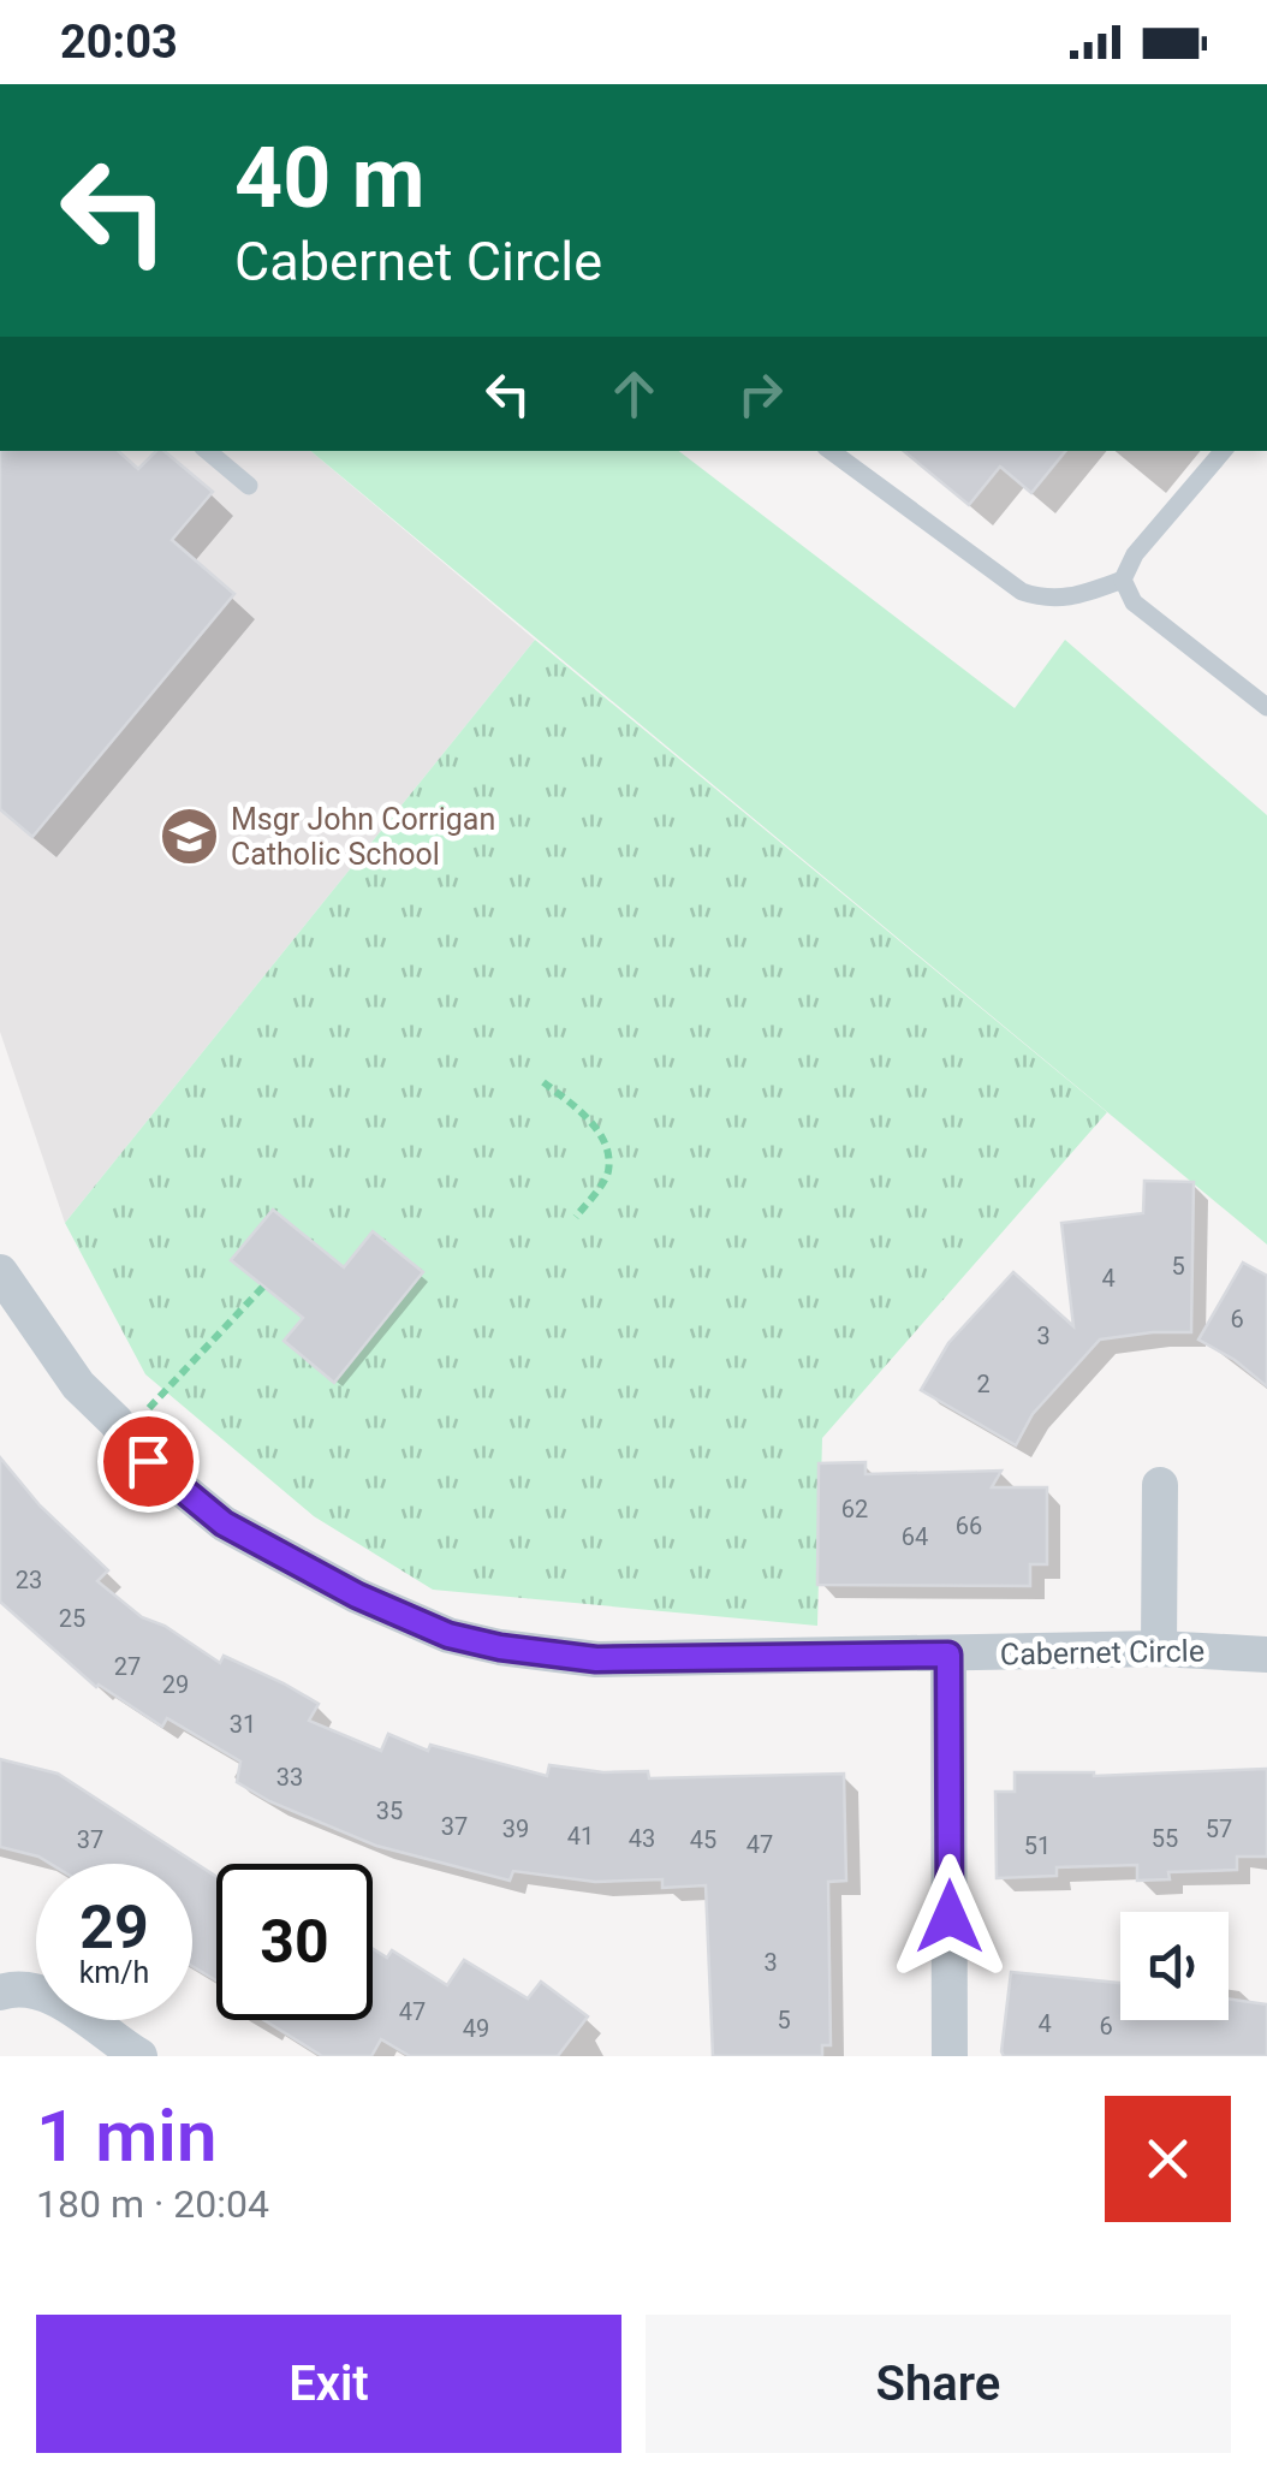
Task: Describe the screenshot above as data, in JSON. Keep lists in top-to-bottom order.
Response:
{
  "streets": {
    "street": ["Cabernet Circle"]
  },
  "places": {
    "school or university": ["Msgr John Corrigan Catholic School"]
  },
  "house_numbers": [
    "5",
    "4",
    "6",
    "3",
    "2",
    "62",
    "66",
    "64",
    "23",
    "25",
    "27",
    "29",
    "31",
    "33",
    "35",
    "37",
    "39",
    "57",
    "41",
    "43",
    "55",
    "37",
    "45",
    "47",
    "51",
    "3",
    "47",
    "5",
    "4",
    "6",
    "49"
  ],
  "page": {
    "status": "20:03",
    "turn": ["40 m", "Cabernet Circle"],
    "speed": "29 km/h",
    "limit": "30",
    "heading": ["1 min", "180 m · 20:04"],
    "buttons": ["Exit", "Share"]
  }
}
